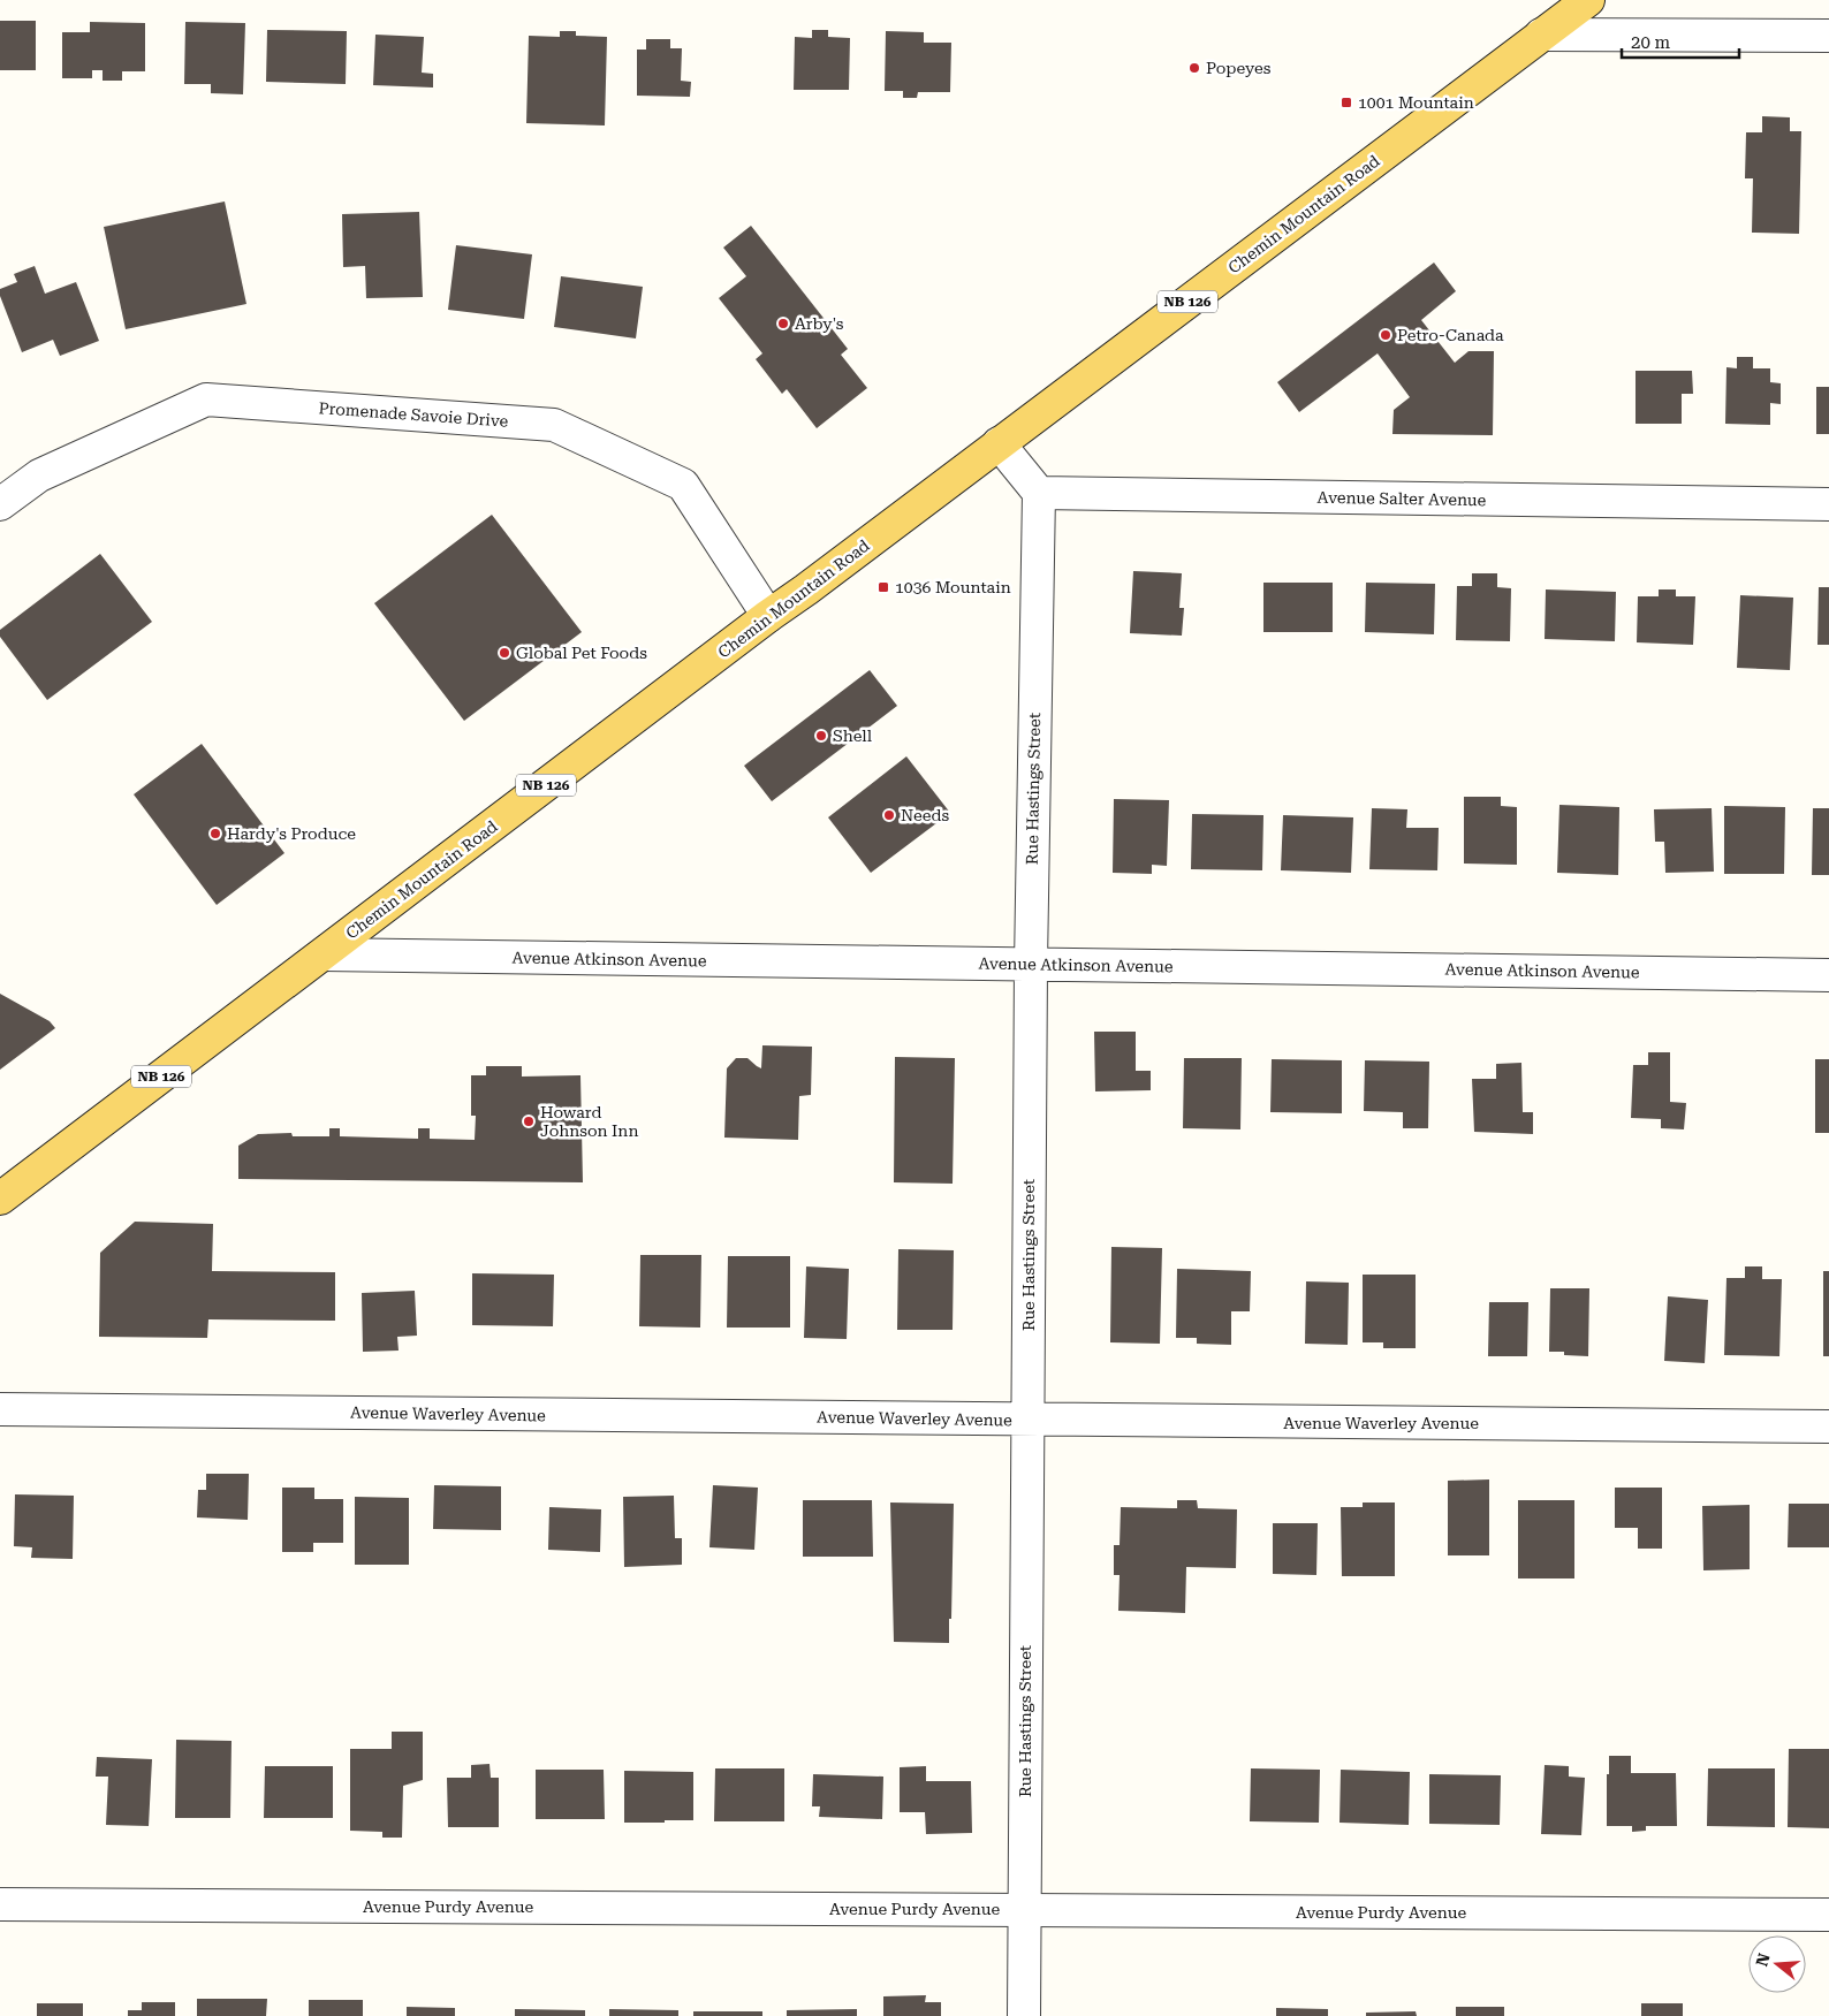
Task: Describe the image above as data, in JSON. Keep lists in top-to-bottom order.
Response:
{
  "streets": {
    "main road": ["Chemin Mountain Road", "NB 126"],
    "street": [
      "Promenade Savoie Drive",
      "Avenue Salter Avenue",
      "Rue Hastings Street",
      "Avenue Atkinson Avenue",
      "Avenue Waverley Avenue",
      "Avenue Purdy Avenue"
    ]
  },
  "crossings": [
    ["Chemin Mountain Road", "Promenade Savoie Drive"],
    ["Chemin Mountain Road", "Avenue Atkinson Avenue"],
    ["Avenue Salter Avenue", "Rue Hastings Street"],
    ["Rue Hastings Street", "Avenue Atkinson Avenue"],
    ["Rue Hastings Street", "Avenue Waverley Avenue"],
    ["Rue Hastings Street", "Avenue Purdy Avenue"]
  ],
  "places": {
    "other": [
      "Popeyes",
      "Arby's",
      "Petro-Canada",
      "Global Pet Foods",
      "Shell",
      "Needs",
      "Hardy's Produce",
      "Howard Johnson Inn"
    ],
    "transit": ["1001 Mountain", "1036 Mountain"]
  },
  "scale_bar": "20 m",
  "north": "left"
}
